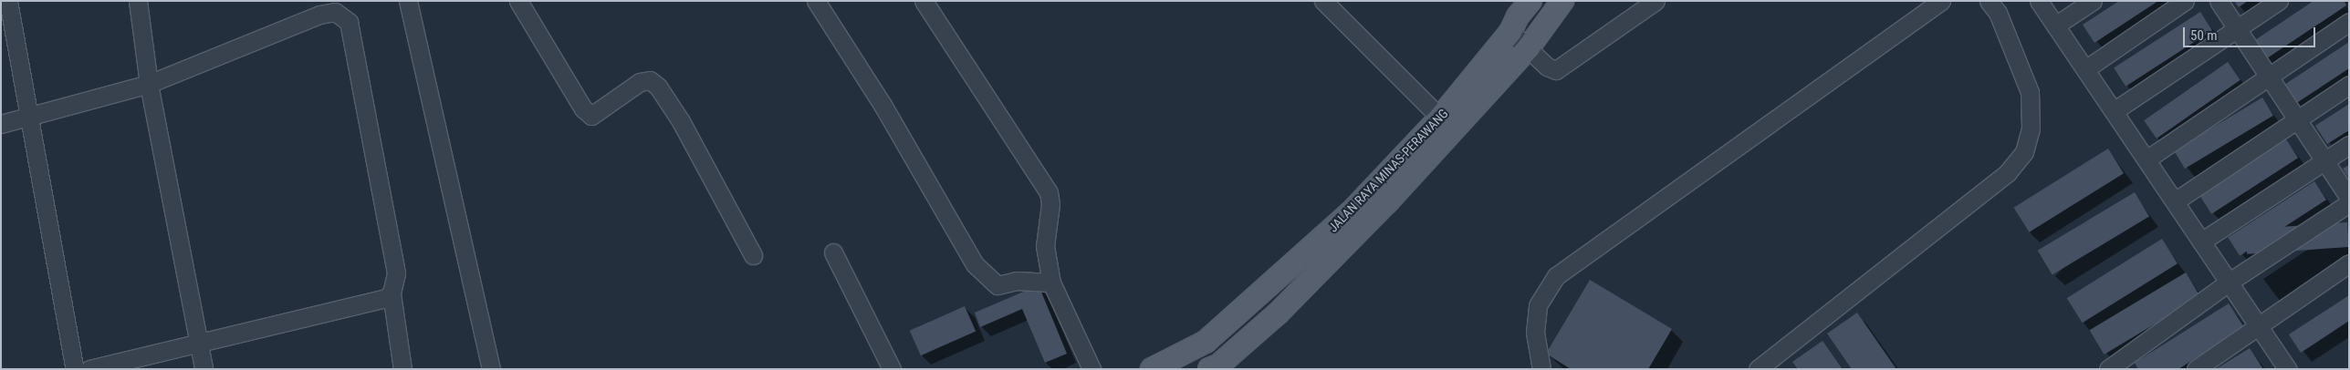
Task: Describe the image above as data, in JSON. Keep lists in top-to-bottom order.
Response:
{
  "streets": {
    "main road": ["JALAN RAYA MINAS-PERAWANG"]
  },
  "scale_bar": "50 m"
}
